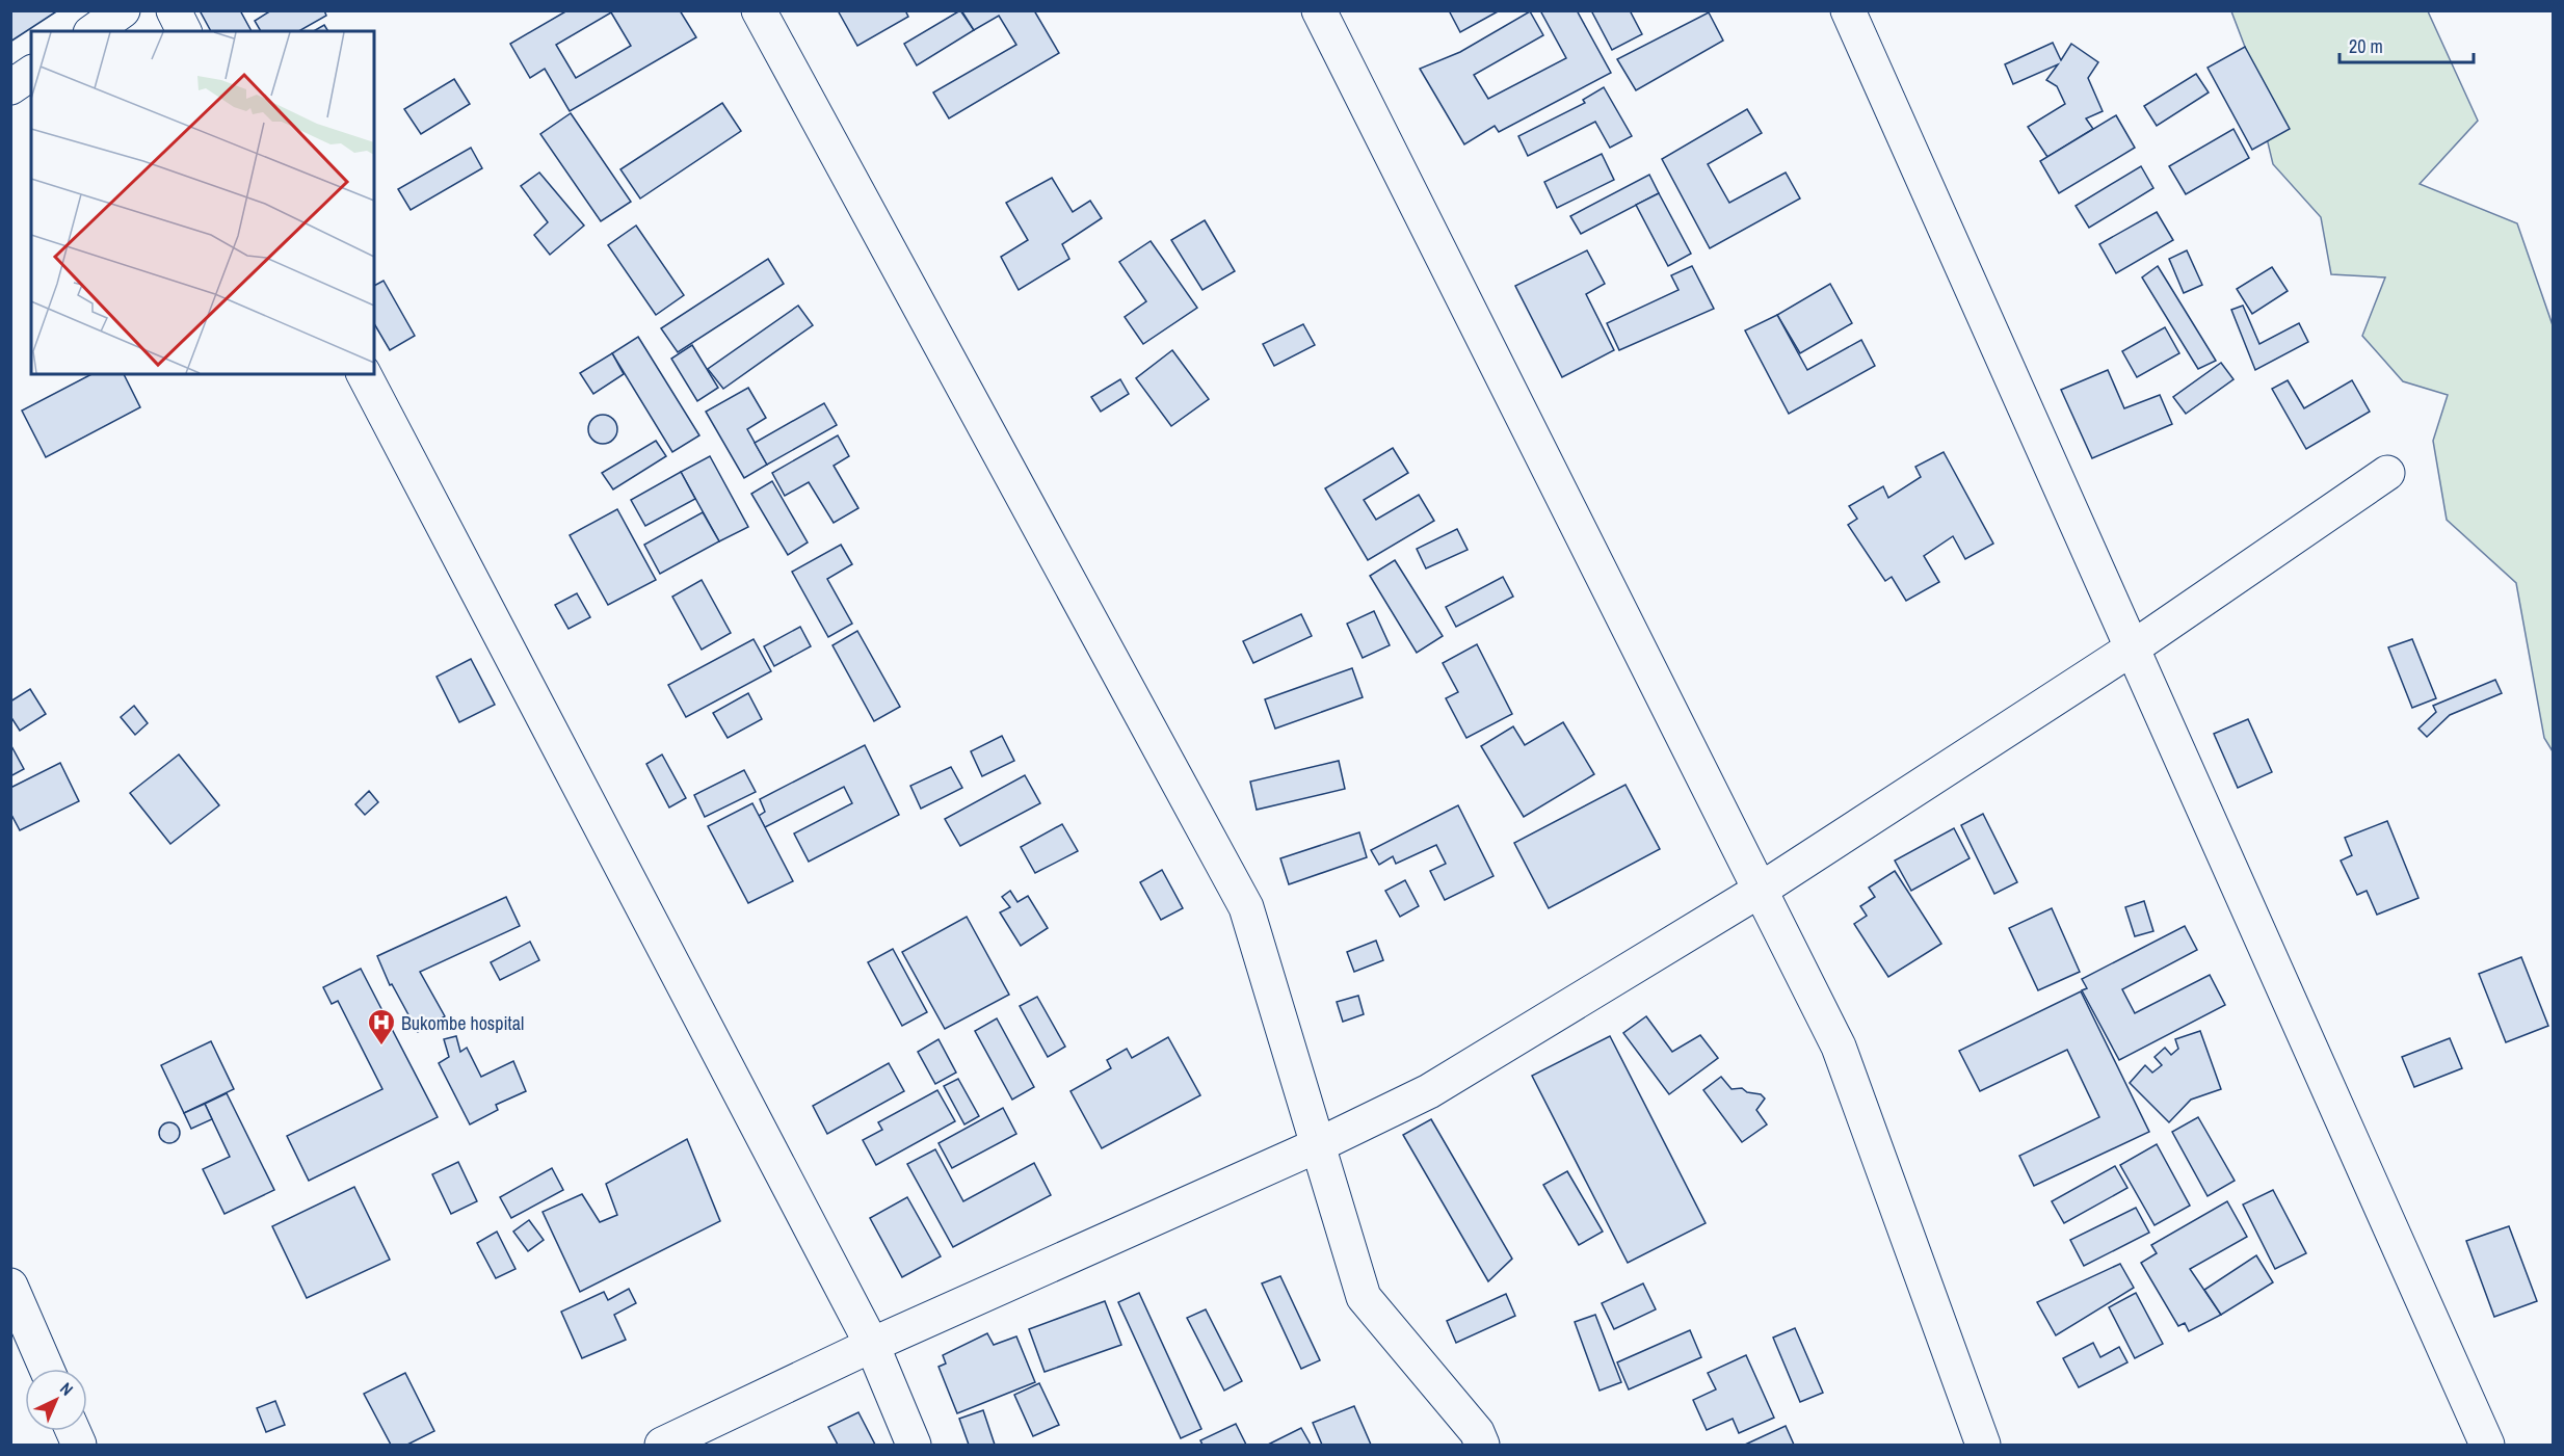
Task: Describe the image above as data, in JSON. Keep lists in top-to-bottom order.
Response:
{
  "places": {
    "hospital": ["Bukombe hospital"]
  },
  "scale_bar": "20 m",
  "north": "top right"
}
